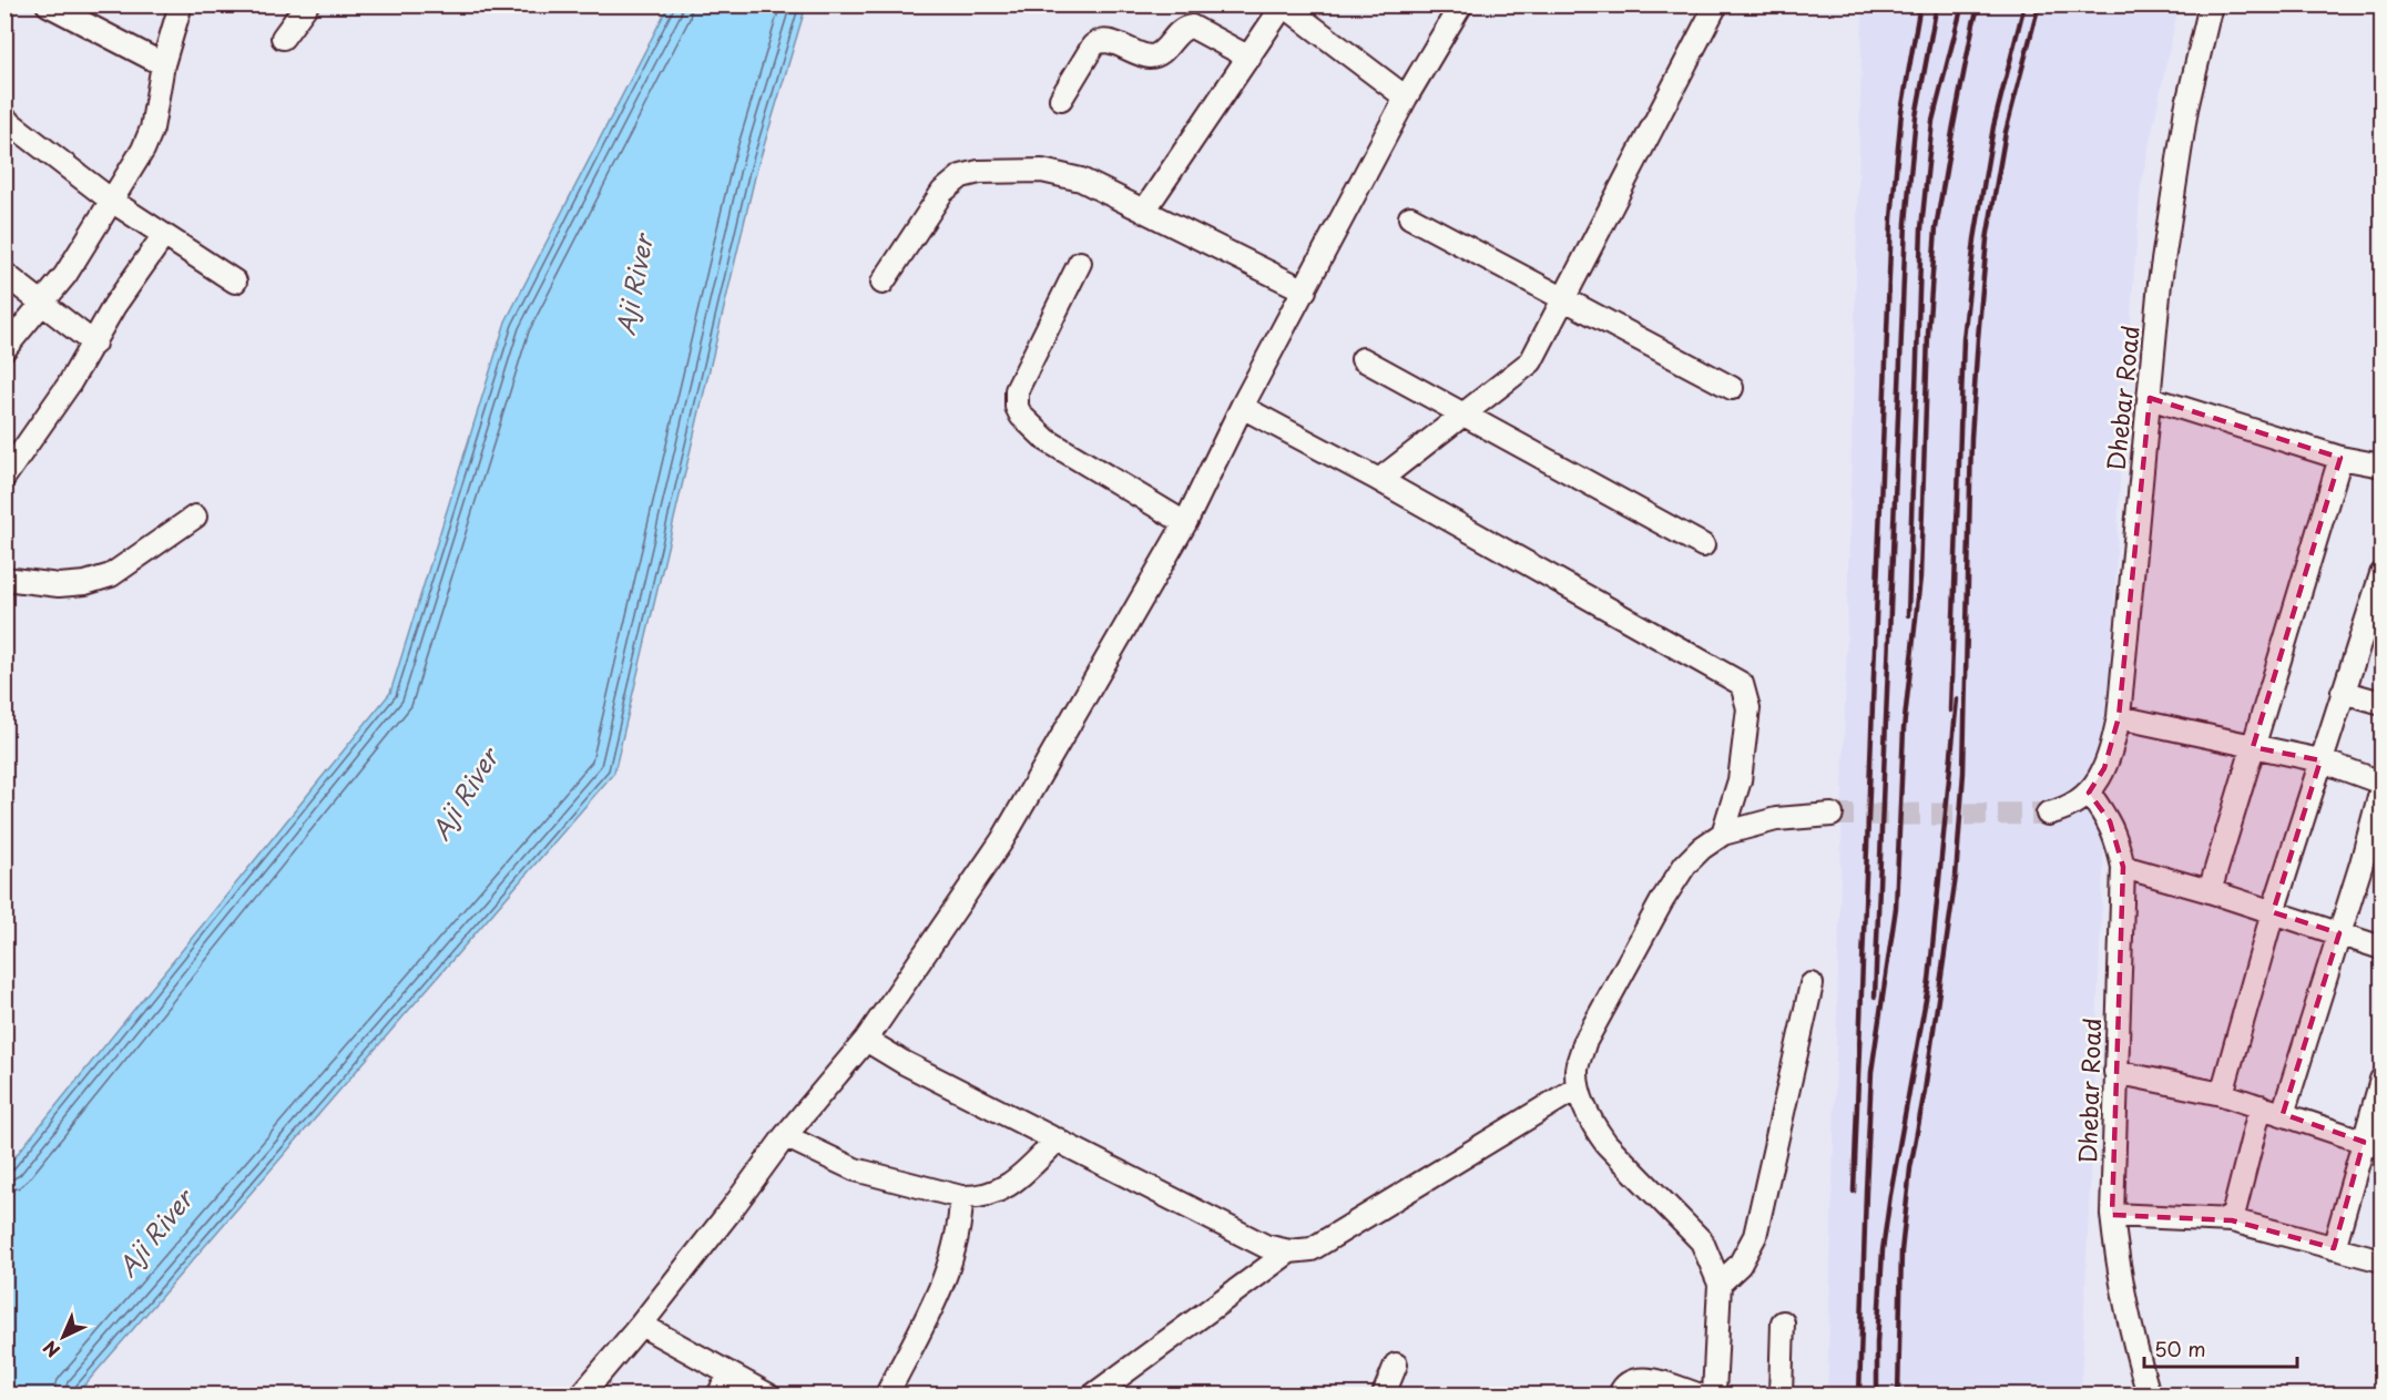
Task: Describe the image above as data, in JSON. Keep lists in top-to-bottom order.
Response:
{
  "streets": {
    "street": ["Dhebar Road"]
  },
  "water": ["Aji River"],
  "scale_bar": "50 m",
  "north": "bottom left"
}
